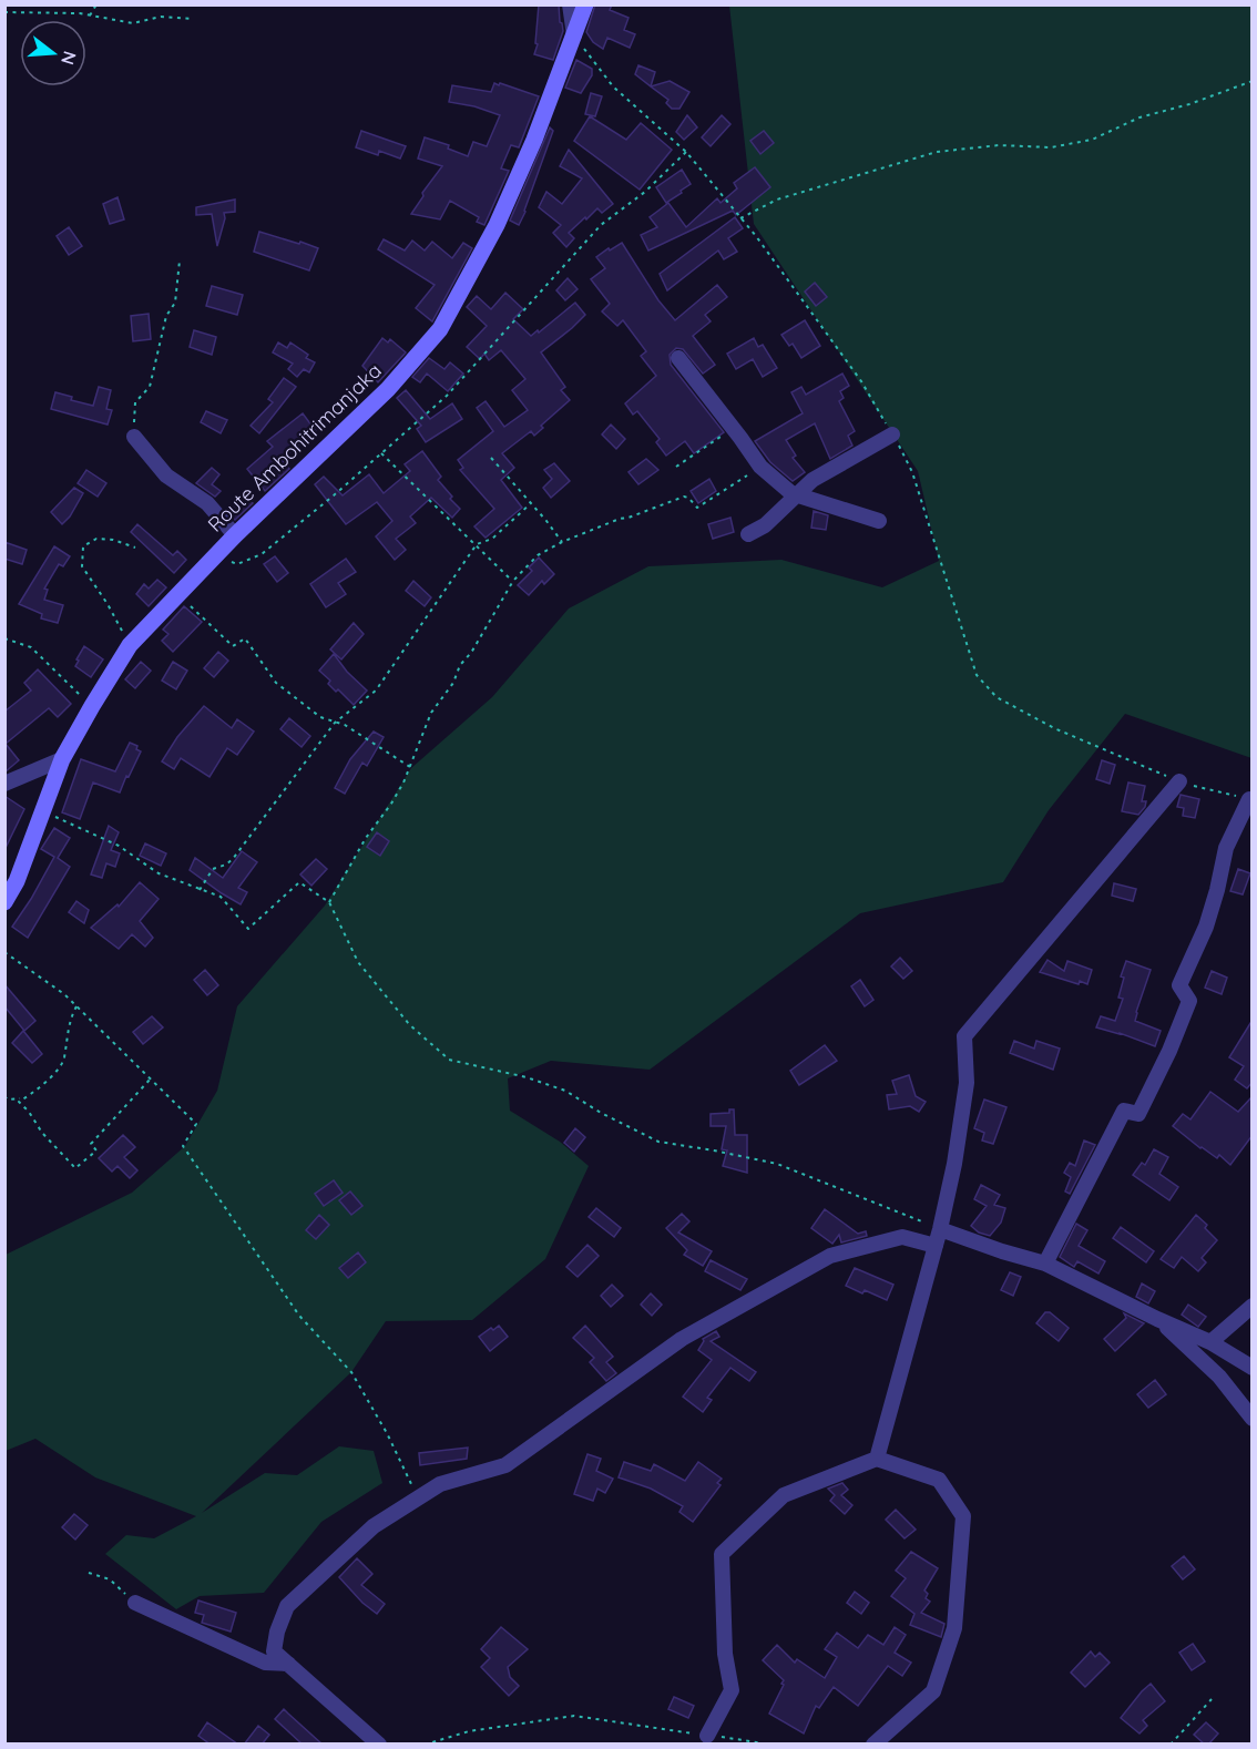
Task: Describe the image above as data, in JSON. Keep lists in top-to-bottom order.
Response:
{
  "streets": {
    "street": ["Route Ambohitrimanjaka"]
  },
  "north": "right"
}
